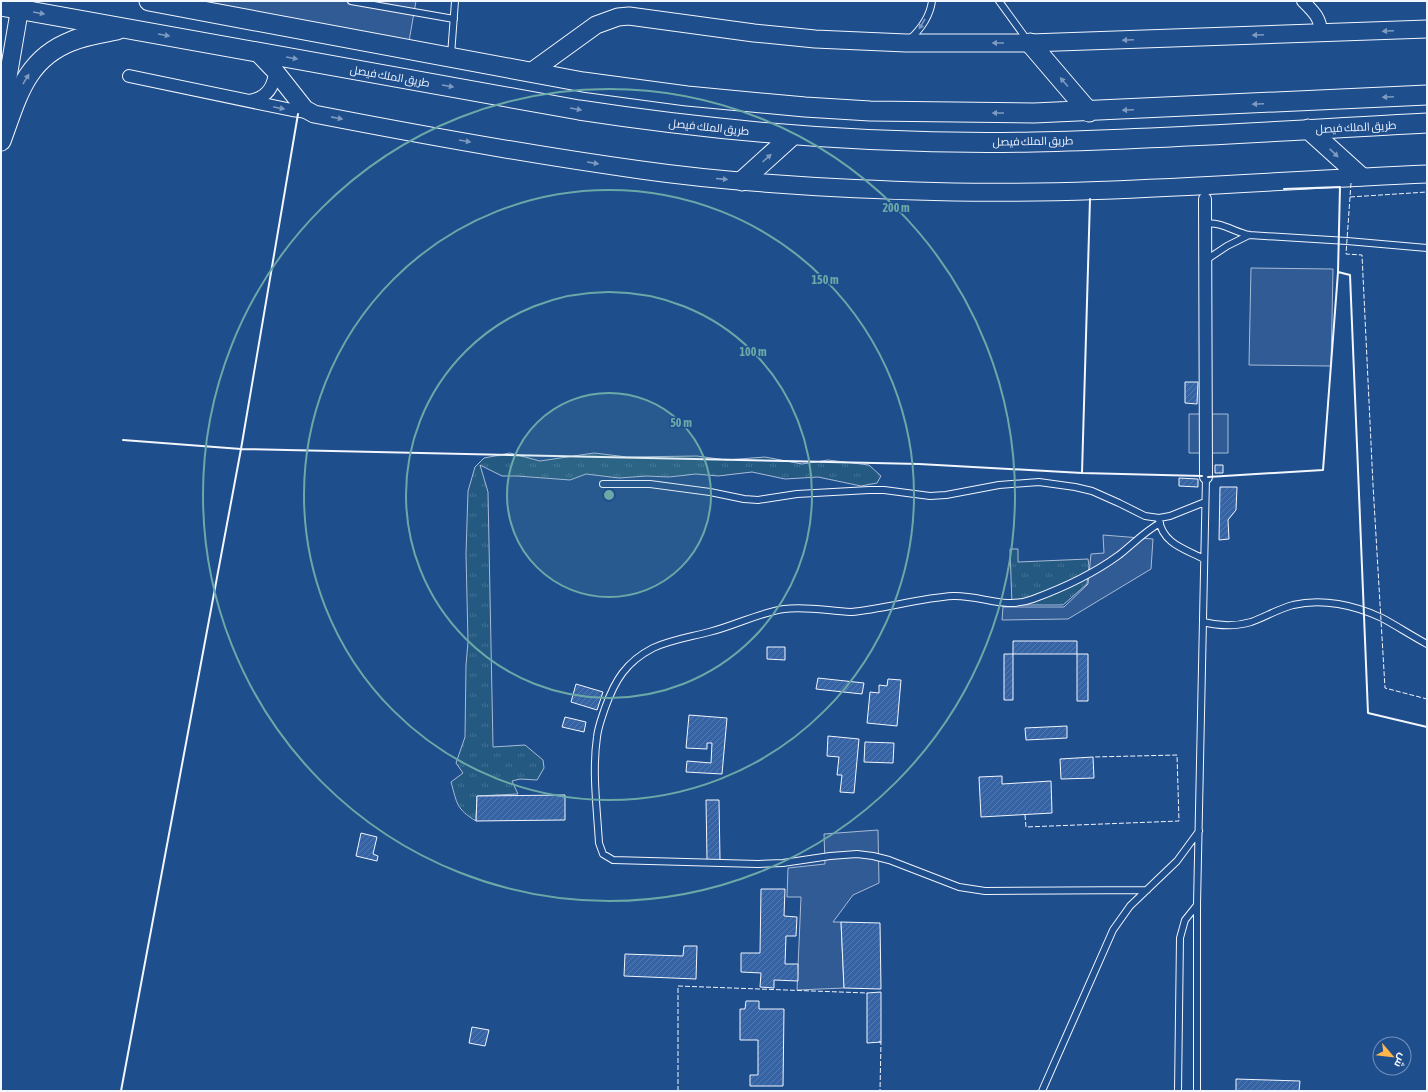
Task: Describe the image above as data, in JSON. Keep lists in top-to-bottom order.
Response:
{
  "streets": {
    "main road": ["طريق الملك فيصل"]
  },
  "north": "bottom right",
  "rings": [
    "200 m",
    "150 m",
    "100 m",
    "50 m"
  ]
}
